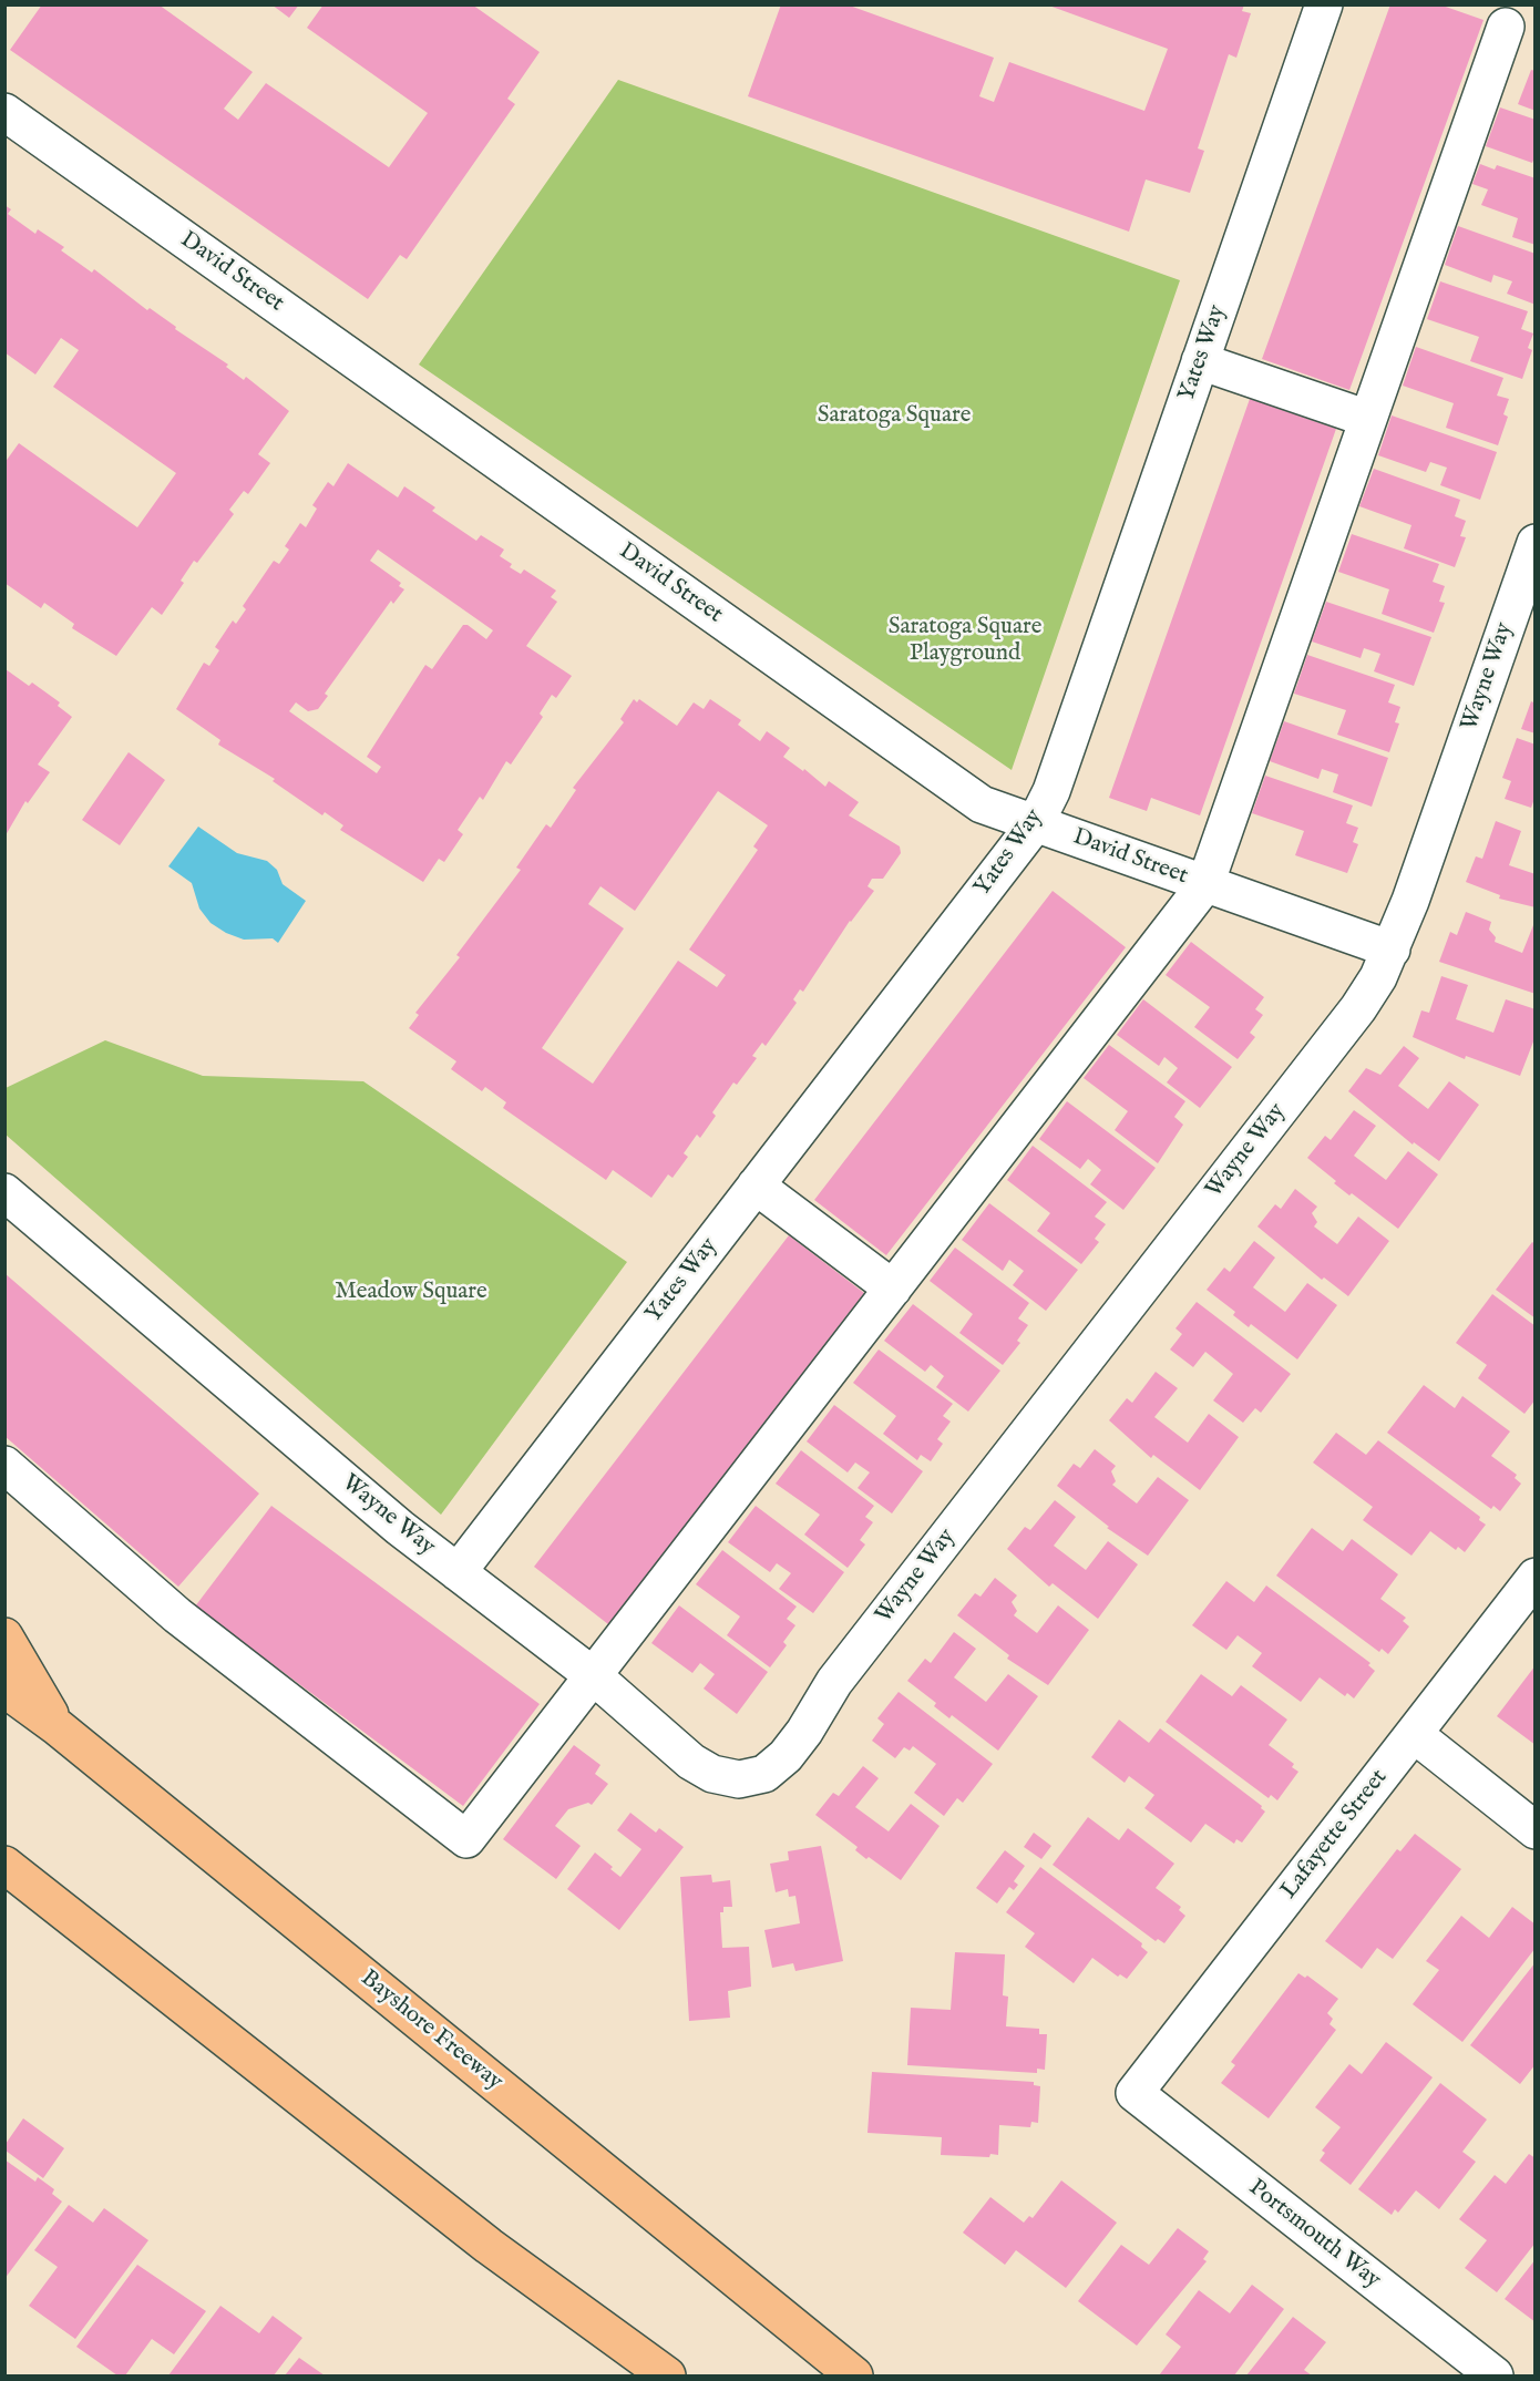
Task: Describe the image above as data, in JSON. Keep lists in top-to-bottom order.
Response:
{
  "streets": {
    "highway": ["Bayshore Freeway"],
    "street": [
      "David Street",
      "Yates Way",
      "Wayne Way",
      "Lafayette Street",
      "Portsmouth Way"
    ]
  },
  "crossings": [
    ["David Street", "Yates Way"],
    ["David Street", "Wayne Way"],
    ["Yates Way", "Wayne Way"],
    ["Lafayette Street", "Portsmouth Way"]
  ],
  "parks": ["Saratoga Square", "Saratoga Square Playground", "Meadow Square"]
}
